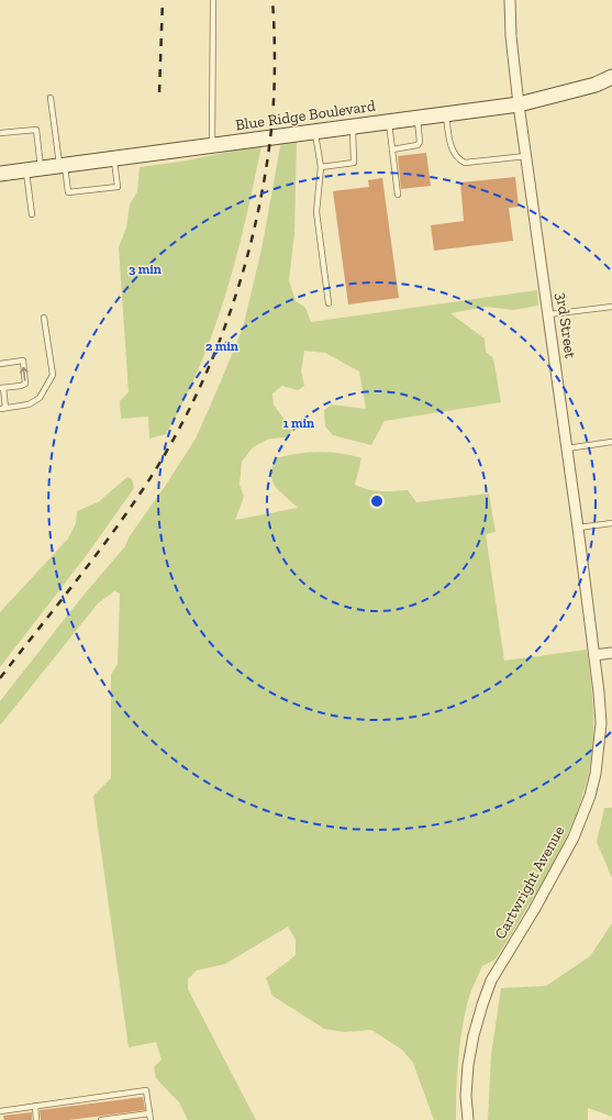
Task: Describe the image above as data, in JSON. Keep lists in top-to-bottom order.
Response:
{
  "streets": {
    "main road": ["Blue Ridge Boulevard"],
    "street": ["3rd Street", "Cartwright Avenue"]
  },
  "crossings": [
    ["Blue Ridge Boulevard", "3rd Street"],
    ["3rd Street", "Cartwright Avenue"]
  ],
  "rings": ["3 min", "2 min", "1 min"]
}
